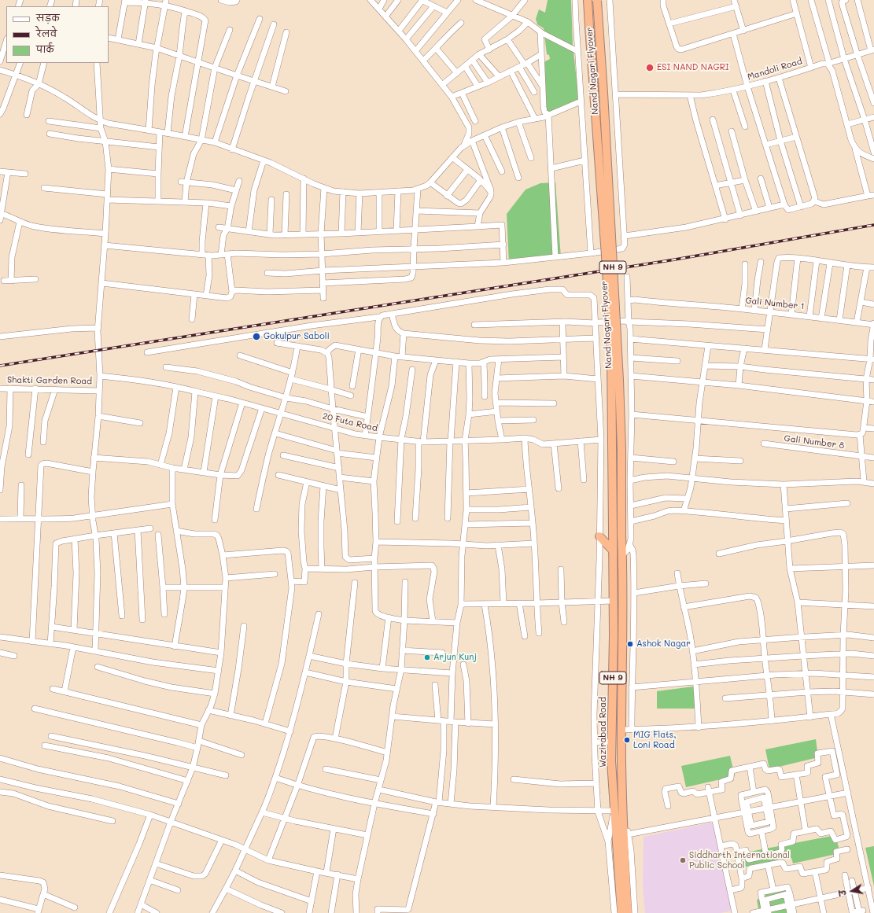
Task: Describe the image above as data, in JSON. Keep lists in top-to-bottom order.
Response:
{
  "streets": {
    "highway": ["Nand Nagari Flyover", "NH 9", "Wazirabad Road"],
    "street": [
      "Mandoli Road",
      "Gali Number 1",
      "Shakti Garden Road",
      "20 Futa Road",
      "Gali Number 8"
    ]
  },
  "crossings": [
    ["Nand Nagari Flyover", "Wazirabad Road"],
    ["NH 9", "Wazirabad Road"]
  ],
  "places": [
    "ESI NAND NAGRI",
    "Gokulpur Saboli",
    "Ashok Nagar",
    "Arjun Kunj",
    "MIG Flats, Loni Road",
    "Siddharth International Public School"
  ],
  "legend": ["सड़क", "रेलवे", "पार्क"],
  "north": "left"
}
